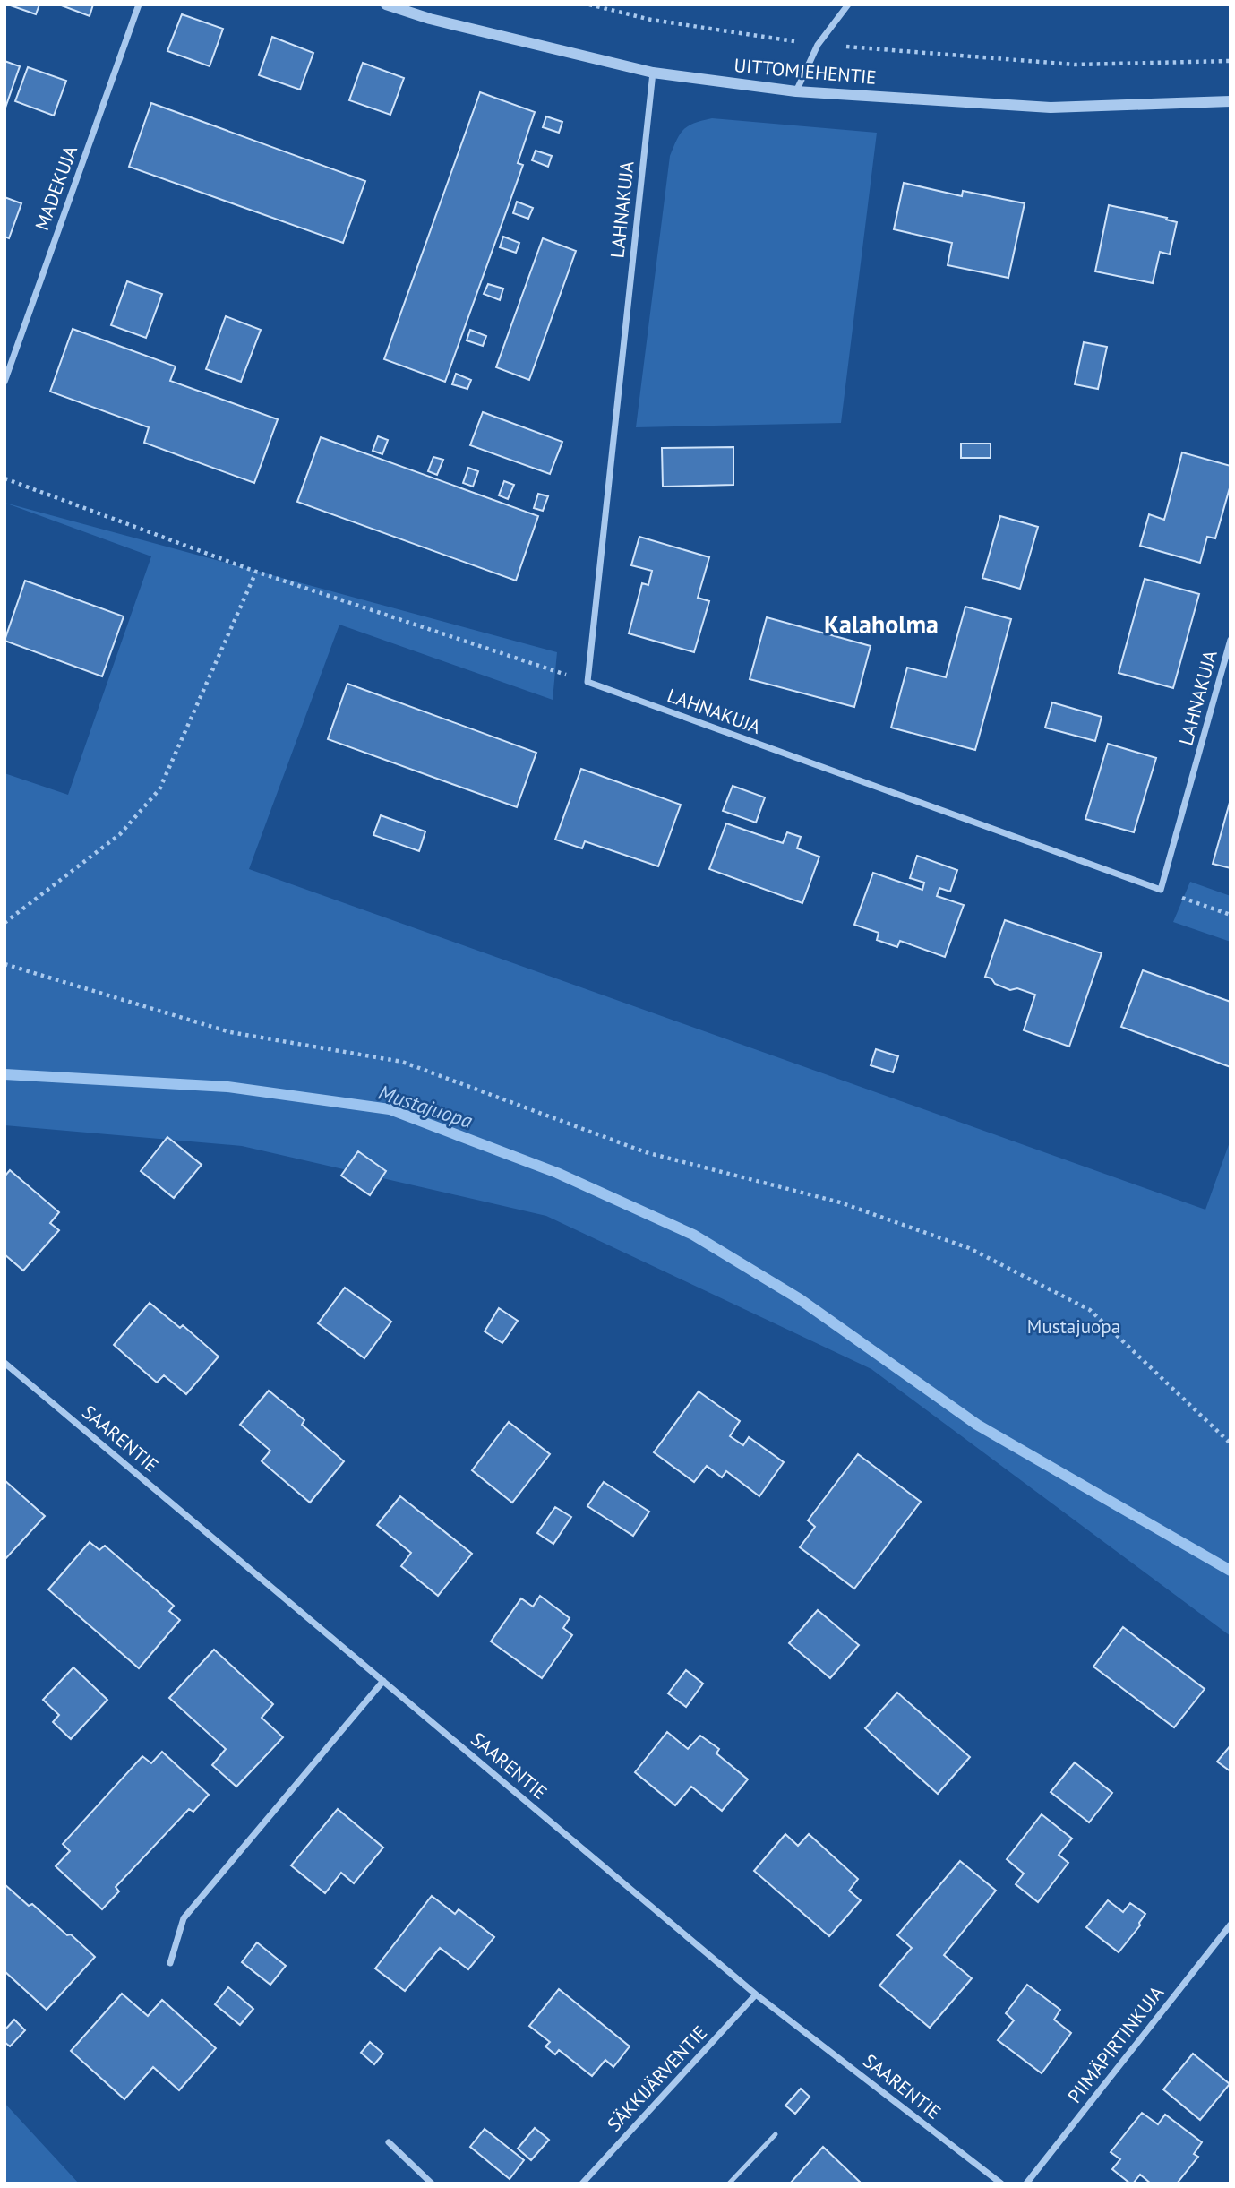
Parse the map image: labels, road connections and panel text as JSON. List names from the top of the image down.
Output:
{
  "streets": {
    "street": [
      "UITTOMIEHENTIE",
      "MADEKUJA",
      "LAHNAKUJA",
      "SAARENTIE",
      "PIIMÄPIRTINKUJA",
      "SÄKKIJÄRVENTIE"
    ]
  },
  "crossings": [
    ["UITTOMIEHENTIE", "LAHNAKUJA"],
    ["SAARENTIE", "SÄKKIJÄRVENTIE"]
  ],
  "districts": ["Kalaholma"],
  "water": ["Mustajuopa"],
  "parks": ["Mustajuopa"]
}
